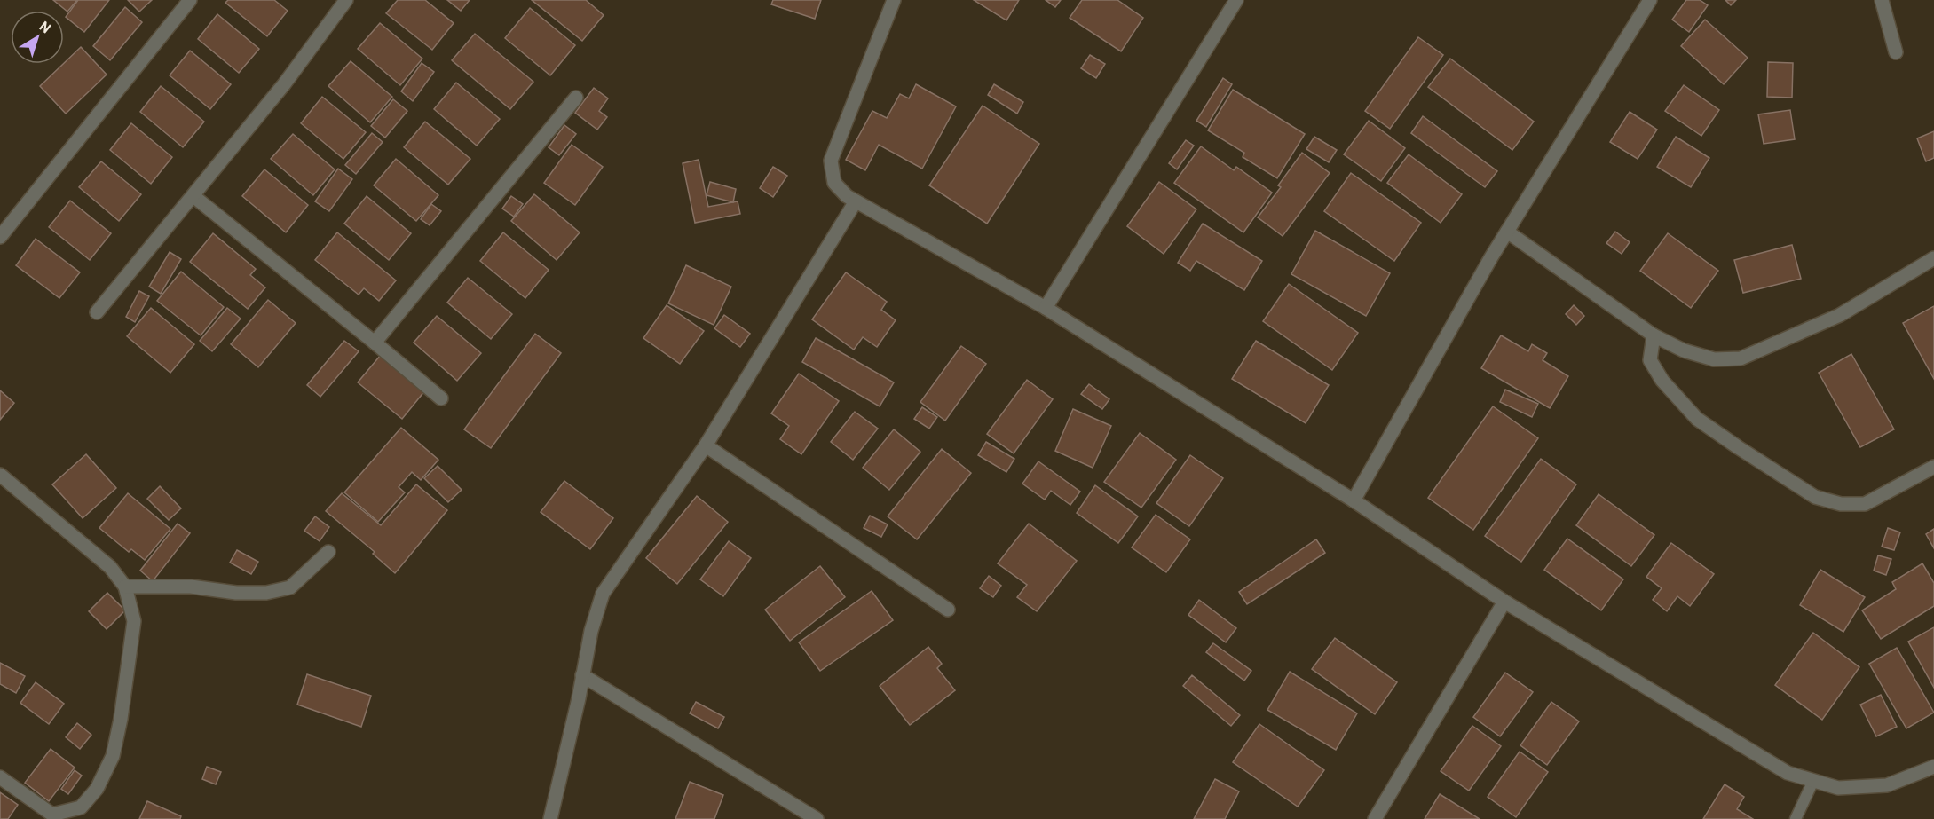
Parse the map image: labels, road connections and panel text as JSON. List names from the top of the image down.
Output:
{
  "north": "top right"
}
